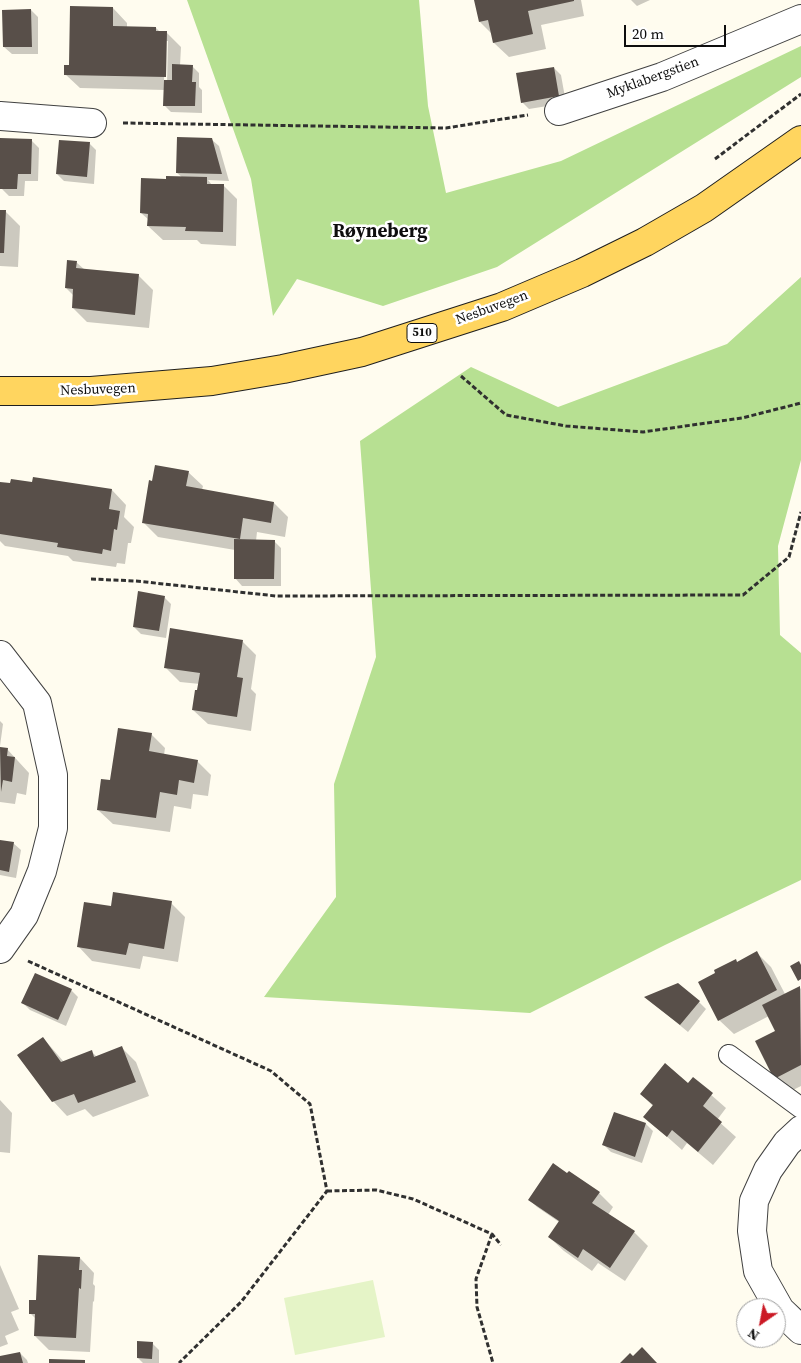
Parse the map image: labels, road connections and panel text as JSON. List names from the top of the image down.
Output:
{
  "streets": {
    "main road": ["Nesbuvegen", "510"],
    "street": ["Myklabergstien"]
  },
  "districts": ["Røyneberg"],
  "scale_bar": "20 m",
  "north": "bottom left"
}
